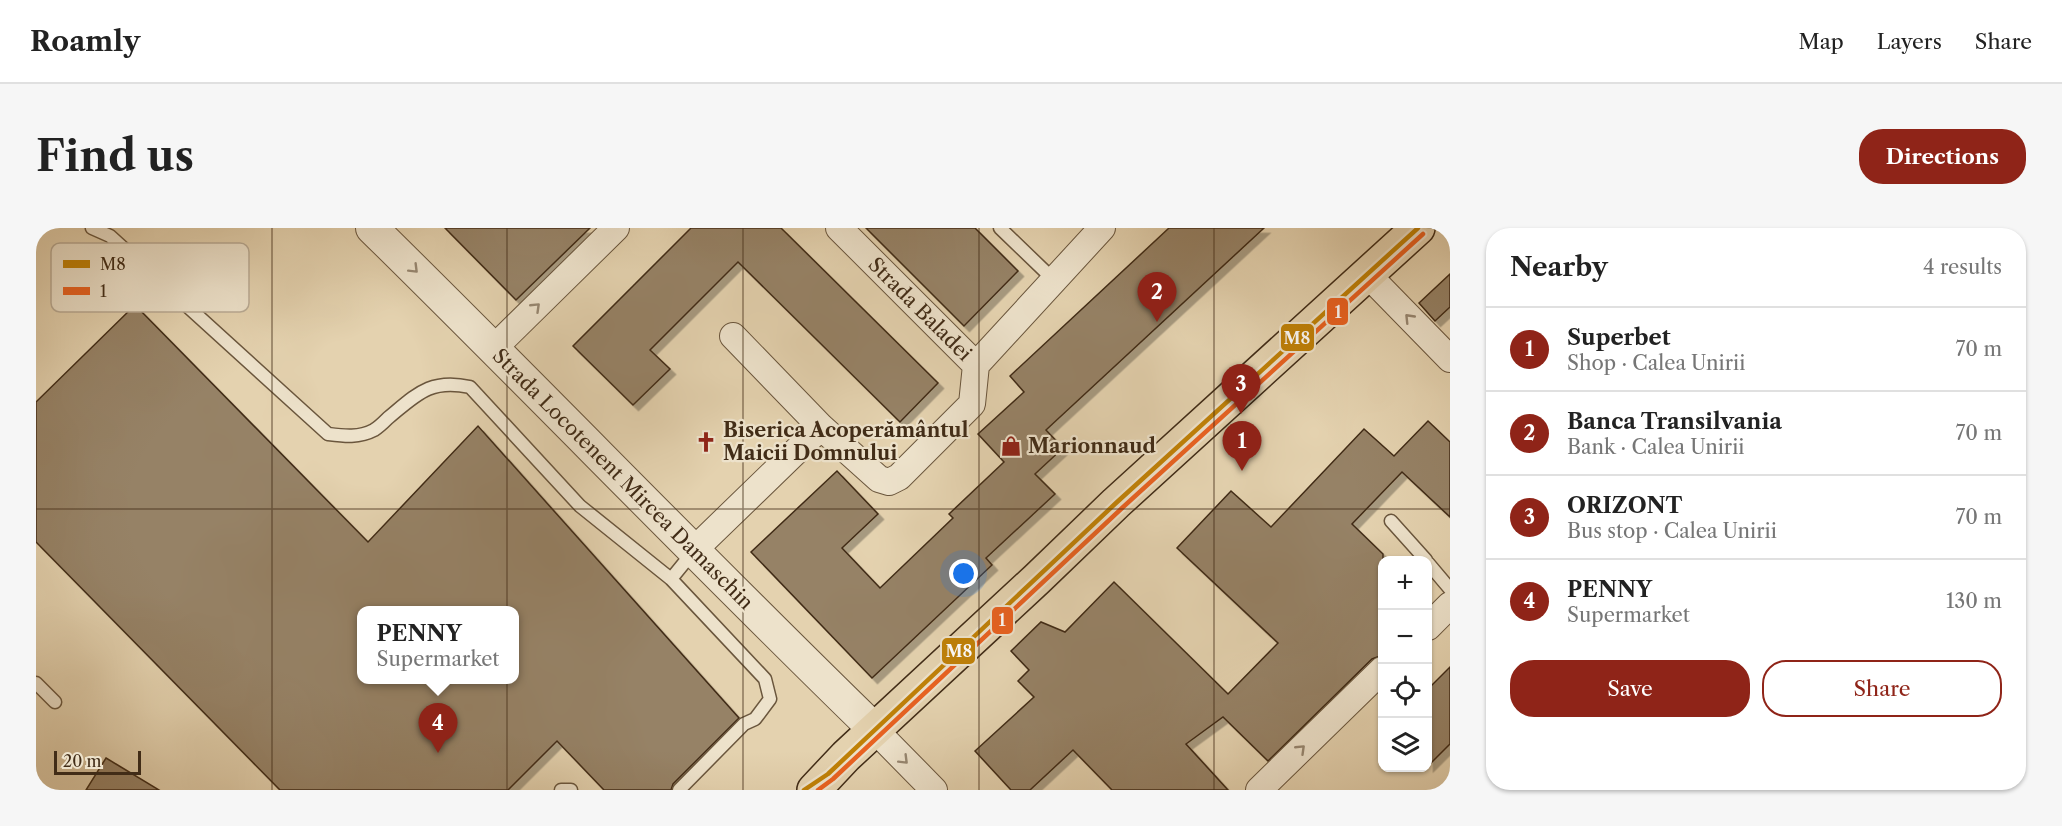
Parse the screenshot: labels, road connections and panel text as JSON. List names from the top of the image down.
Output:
{
  "streets": {
    "street": ["Strada Baladei", "Strada Locotenent Mircea Damaschin"]
  },
  "places": {
    "church": ["Biserica Acoperământul Maicii Domnului"],
    "shop": ["Marionnaud"]
  },
  "lines": ["transit line M8", "transit line 1"],
  "legend": ["M8", "1"],
  "scale_bar": "20 m",
  "page": {
    "header": "Roamly",
    "nav": ["Map", "Layers", "Share"],
    "buttons": [
      "Directions",
      ["Save", "Share"]
    ],
    "title": "Find us",
    "heading": ["Nearby", "4 results"],
    "pins": [
      "2",
      "3",
      "1",
      "4"
    ],
    "list": [
      {
        "mark": "1",
        "name": "Superbet",
        "note": "Shop · Calea Unirii",
        "value": "70 m"
      },
      {
        "mark": "2",
        "name": "Banca Transilvania",
        "note": "Bank · Calea Unirii",
        "value": "70 m"
      },
      {
        "mark": "3",
        "name": "ORIZONT",
        "note": "Bus stop · Calea Unirii",
        "value": "70 m"
      },
      {
        "mark": "4",
        "name": "PENNY",
        "note": "Supermarket",
        "value": "130 m"
      }
    ],
    "map_buttons": ["+", "−"],
    "popup": ["PENNY", "Supermarket"],
    "scale": "20 m"
  }
}
